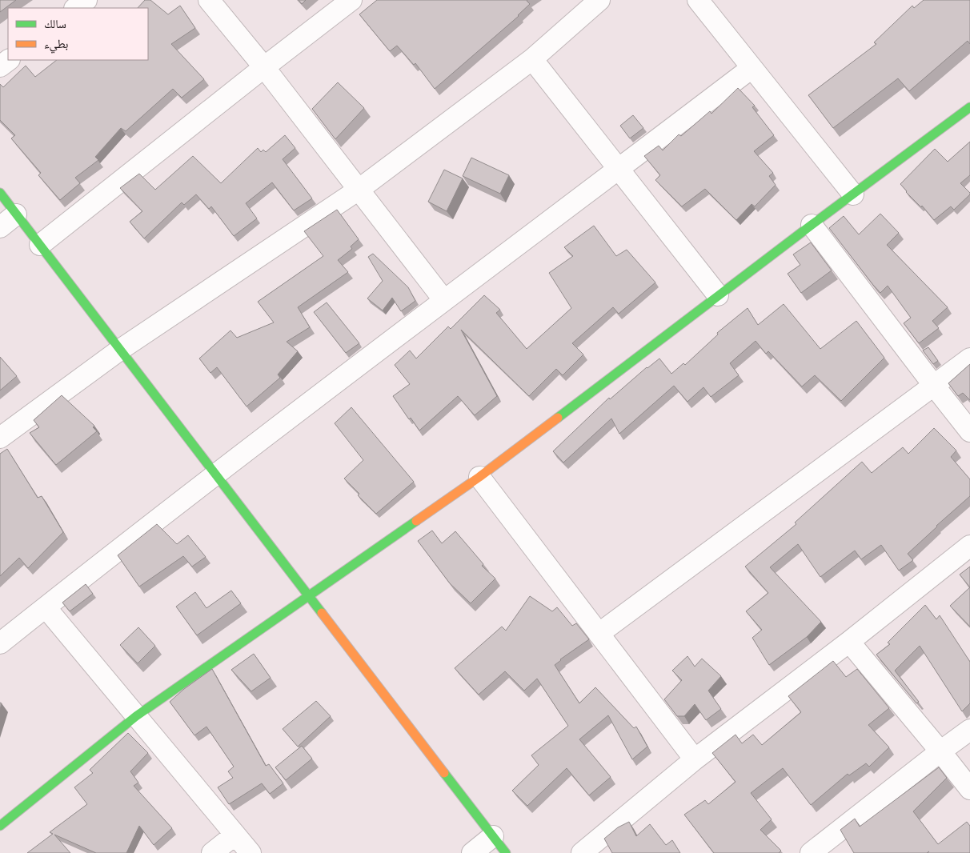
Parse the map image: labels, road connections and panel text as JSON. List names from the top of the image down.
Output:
{
  "legend": ["سالك", "بطيء"]
}
